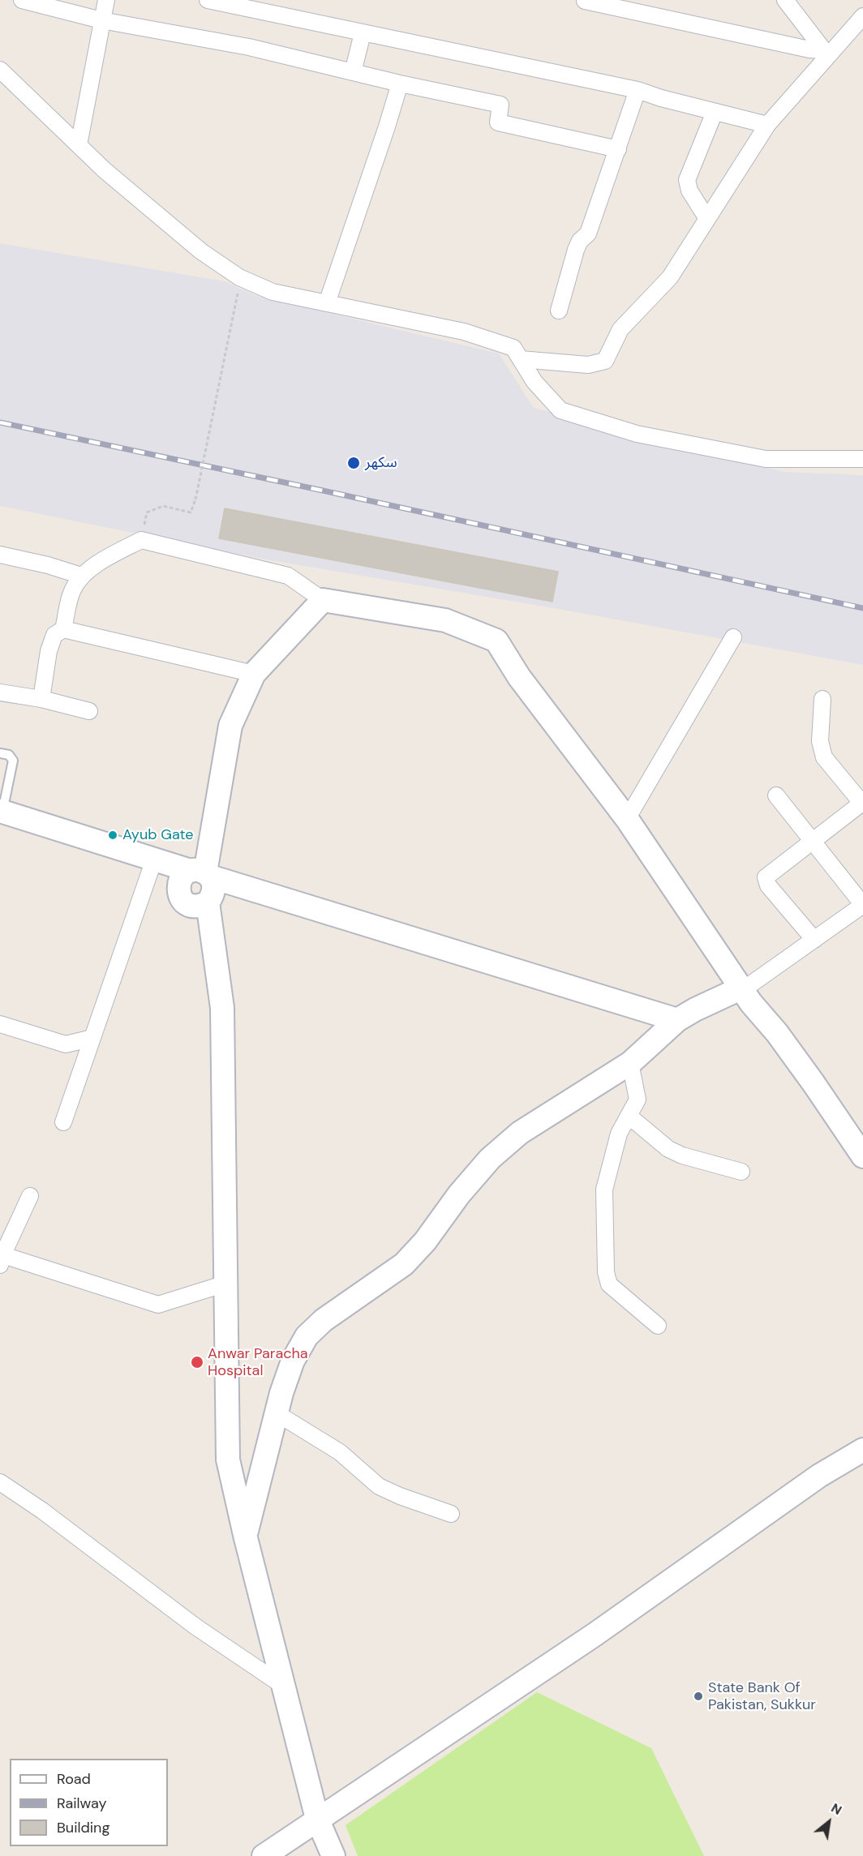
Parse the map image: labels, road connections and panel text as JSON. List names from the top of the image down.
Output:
{
  "places": [
    "سكهر",
    "Ayub Gate",
    "Anwar Paracha Hospital",
    "State Bank Of Pakistan, Sukkur"
  ],
  "legend": ["Road", "Railway", "Building"],
  "north": "top right"
}
